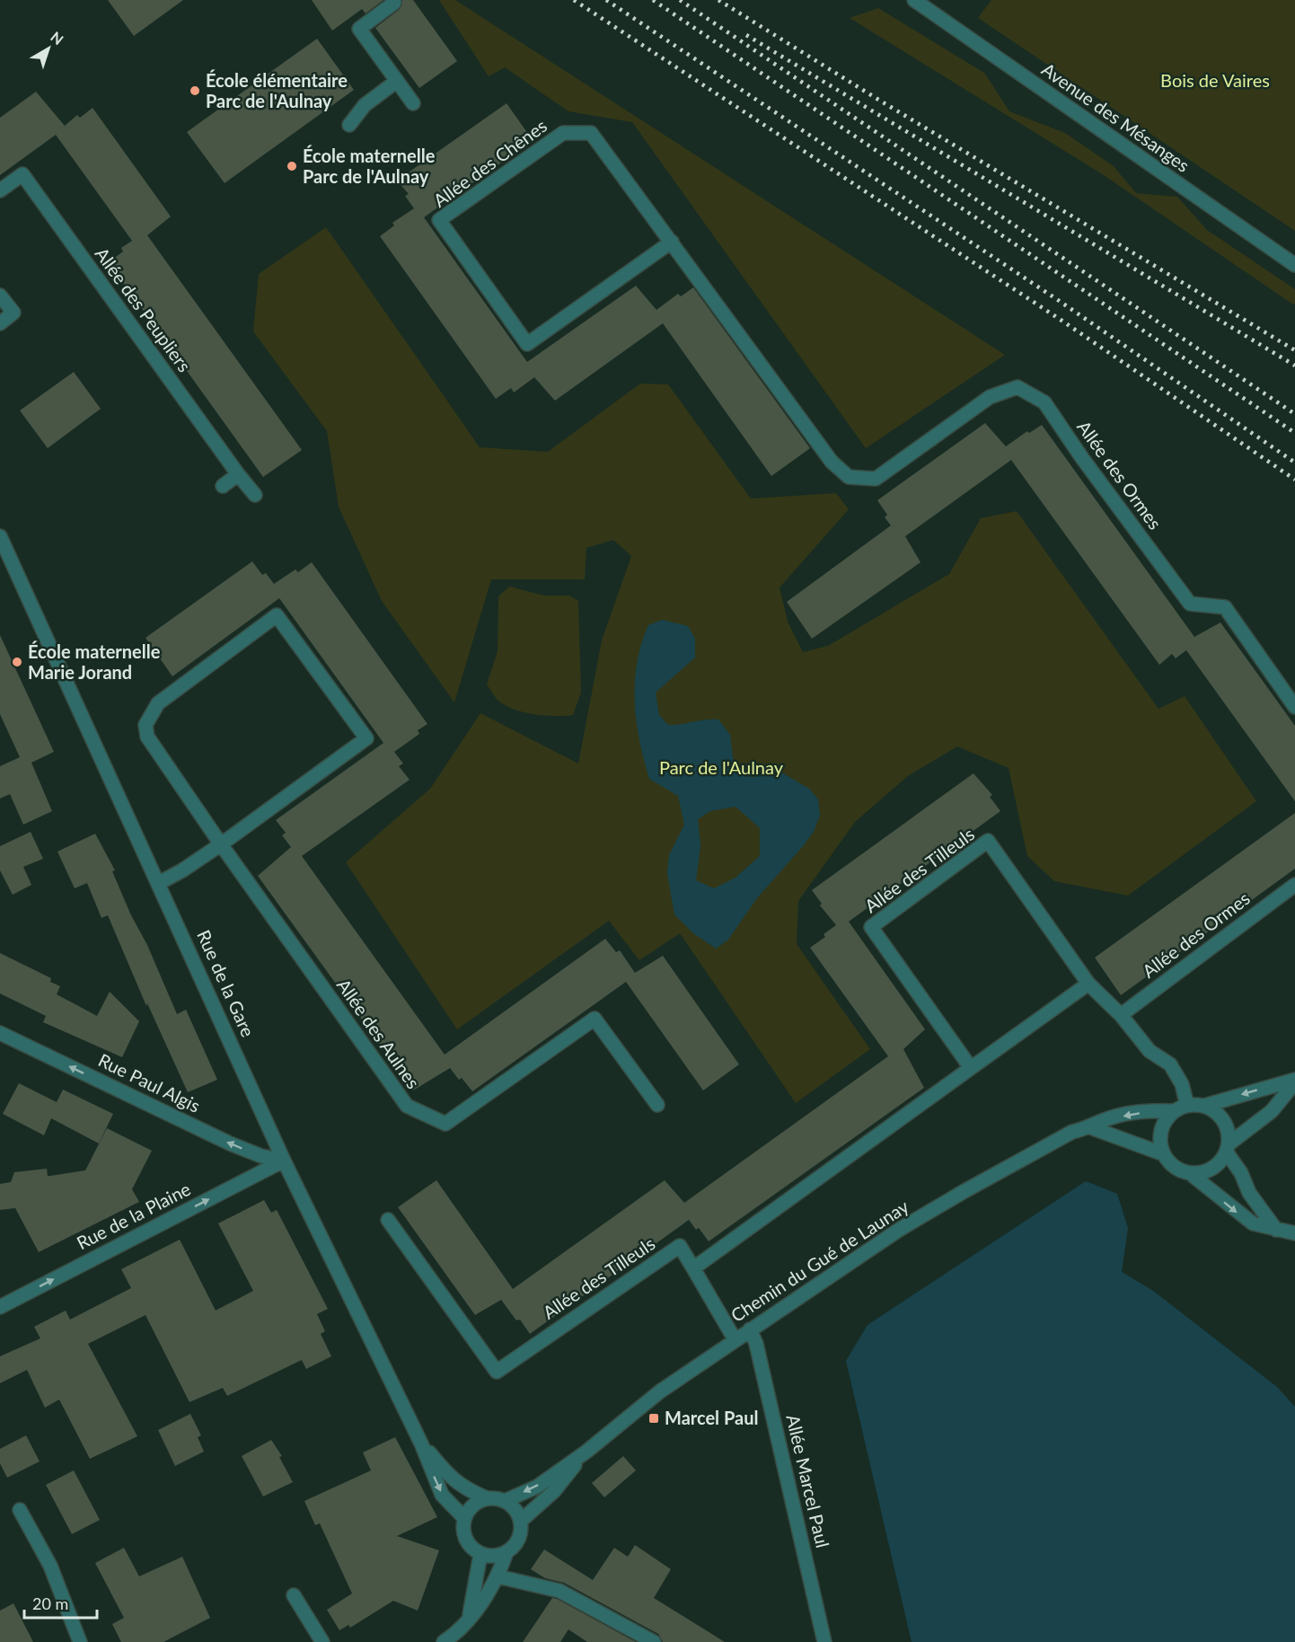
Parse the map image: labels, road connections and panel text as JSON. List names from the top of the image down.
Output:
{
  "streets": {
    "street": [
      "Avenue des Mésanges",
      "Allée des Chênes",
      "Allée des Peupliers",
      "Allée des Ormes",
      "Allée des Tilleuls",
      "Rue de la Gare",
      "Allée des Aulnes",
      "Rue Paul Algis",
      "Rue de la Plaine",
      "Chemin du Gué de Launay",
      "Allée Marcel Paul"
    ]
  },
  "crossings": [
    ["Allée des Chênes", "Allée des Ormes"],
    ["Allée des Ormes", "Allée des Tilleuls"],
    ["Allée des Tilleuls", "Chemin du Gué de Launay"],
    ["Rue de la Gare", "Allée des Aulnes"],
    ["Rue de la Gare", "Rue Paul Algis"],
    ["Rue de la Gare", "Rue de la Plaine"],
    ["Rue de la Gare", "Chemin du Gué de Launay"],
    ["Rue Paul Algis", "Rue de la Plaine"],
    ["Chemin du Gué de Launay", "Allée Marcel Paul"]
  ],
  "one_way": ["Rue Paul Algis", "Rue de la Plaine"],
  "parks": ["Bois de Vaires", "Parc de l'Aulnay"],
  "places": {
    "other": ["École élémentaire Parc de l'Aulnay", "École maternelle Parc de l'Aulnay", "École maternelle Marie Jorand"],
    "transit": ["Marcel Paul"]
  },
  "scale_bar": "20 m",
  "north": "top right"
}
